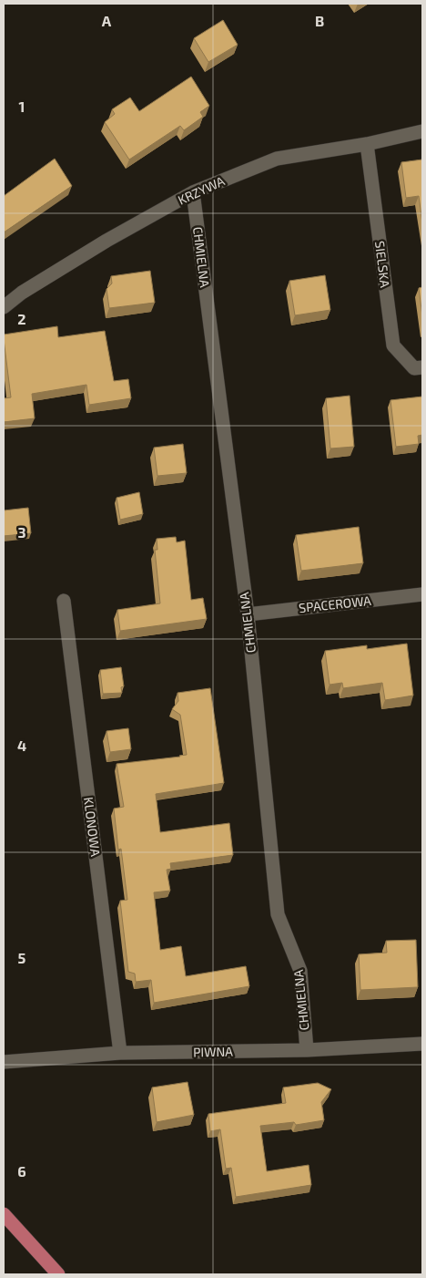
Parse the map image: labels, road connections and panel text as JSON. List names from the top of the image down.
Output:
{
  "streets": {
    "street": [
      "KRZYWA",
      "CHMIELNA",
      "SIELSKA",
      "SPACEROWA",
      "KLONOWA",
      "PIWNA"
    ]
  },
  "crossings": [
    ["KRZYWA", "CHMIELNA"],
    ["KRZYWA", "SIELSKA"],
    ["CHMIELNA", "SPACEROWA"],
    ["CHMIELNA", "PIWNA"],
    ["KLONOWA", "PIWNA"]
  ],
  "grid": {
    "columns": ["A", "B"],
    "rows": [
      "1",
      "2",
      "3",
      "4",
      "5",
      "6"
    ]
  }
}
